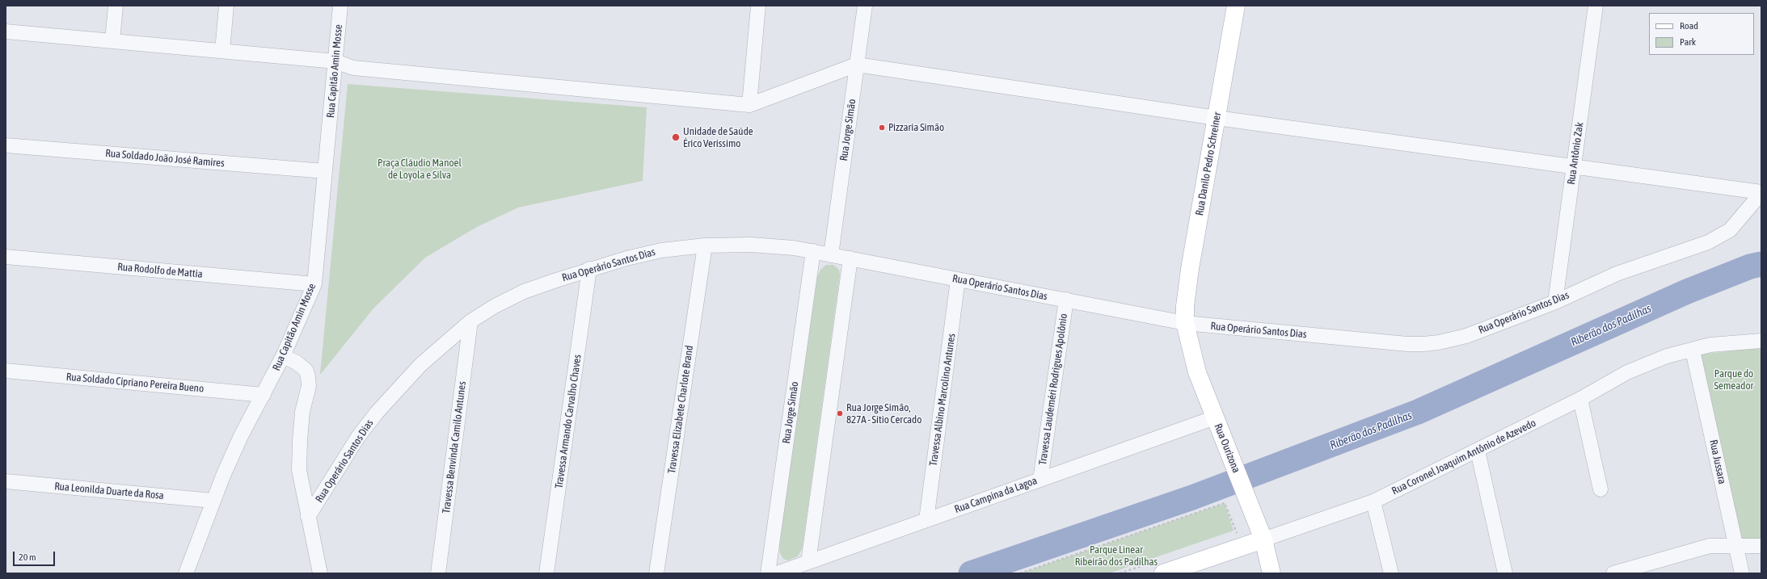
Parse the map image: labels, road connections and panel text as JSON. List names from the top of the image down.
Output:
{
  "streets": {
    "main road": ["Rua Danilo Pedro Schreiner", "Rua Ourizona", "Rua Coronel Joaquim Antônio de Azevedo"],
    "street": [
      "Rua Capitão Amin Mosse",
      "Rua Jorge Simão",
      "Rua Antônio Zak",
      "Rua Soldado João José Ramires",
      "Rua Operário Santos Dias",
      "Rua Rodolfo de Mattia",
      "Rua Soldado Cipriano Pereira Bueno",
      "Travessa Laudeméri Rodrigues Apolônio",
      "Travessa Albino Marcolino Antunes",
      "Travessa Elizabete Charlote Brand",
      "Travessa Armando Carvalho Chaves",
      "Travessa Benvinda Camilo Antunes",
      "Rua Jussara",
      "Rua Leonilda Duarte da Rosa",
      "Rua Campina da Lagoa"
    ]
  },
  "crossings": [
    ["Rua Capitão Amin Mosse", "Rua Soldado João José Ramires"],
    ["Rua Capitão Amin Mosse", "Rua Rodolfo de Mattia"],
    ["Rua Capitão Amin Mosse", "Rua Soldado Cipriano Pereira Bueno"],
    ["Rua Capitão Amin Mosse", "Rua Leonilda Duarte da Rosa"],
    ["Rua Jorge Simão", "Rua Operário Santos Dias"],
    ["Rua Antônio Zak", "Rua Operário Santos Dias"],
    ["Rua Danilo Pedro Schreiner", "Rua Operário Santos Dias"],
    ["Rua Danilo Pedro Schreiner", "Rua Ourizona"],
    ["Rua Operário Santos Dias", "Travessa Laudeméri Rodrigues Apolônio"],
    ["Rua Operário Santos Dias", "Travessa Albino Marcolino Antunes"],
    ["Rua Operário Santos Dias", "Travessa Elizabete Charlote Brand"],
    ["Rua Operário Santos Dias", "Travessa Armando Carvalho Chaves"],
    ["Rua Operário Santos Dias", "Travessa Benvinda Camilo Antunes"],
    ["Rua Operário Santos Dias", "Rua Ourizona"],
    ["Travessa Laudeméri Rodrigues Apolônio", "Rua Campina da Lagoa"],
    ["Travessa Albino Marcolino Antunes", "Rua Campina da Lagoa"],
    ["Rua Ourizona", "Rua Coronel Joaquim Antônio de Azevedo"],
    ["Rua Ourizona", "Rua Campina da Lagoa"],
    ["Rua Coronel Joaquim Antônio de Azevedo", "Rua Jussara"]
  ],
  "water": ["Riberão dos Padilhas"],
  "parks": ["Praça Cláudio Manoel de Loyola e Silva", "Parque do Semeador", "Parque Linear Ribeirão dos Padilhas"],
  "places": ["Pizzaria Simão", "Unidade de Saúde Érico Veríssimo", "Rua Jorge Simão, 827A - Sítio Cercado"],
  "legend": ["Road", "Park"],
  "scale_bar": "20 m"
}
